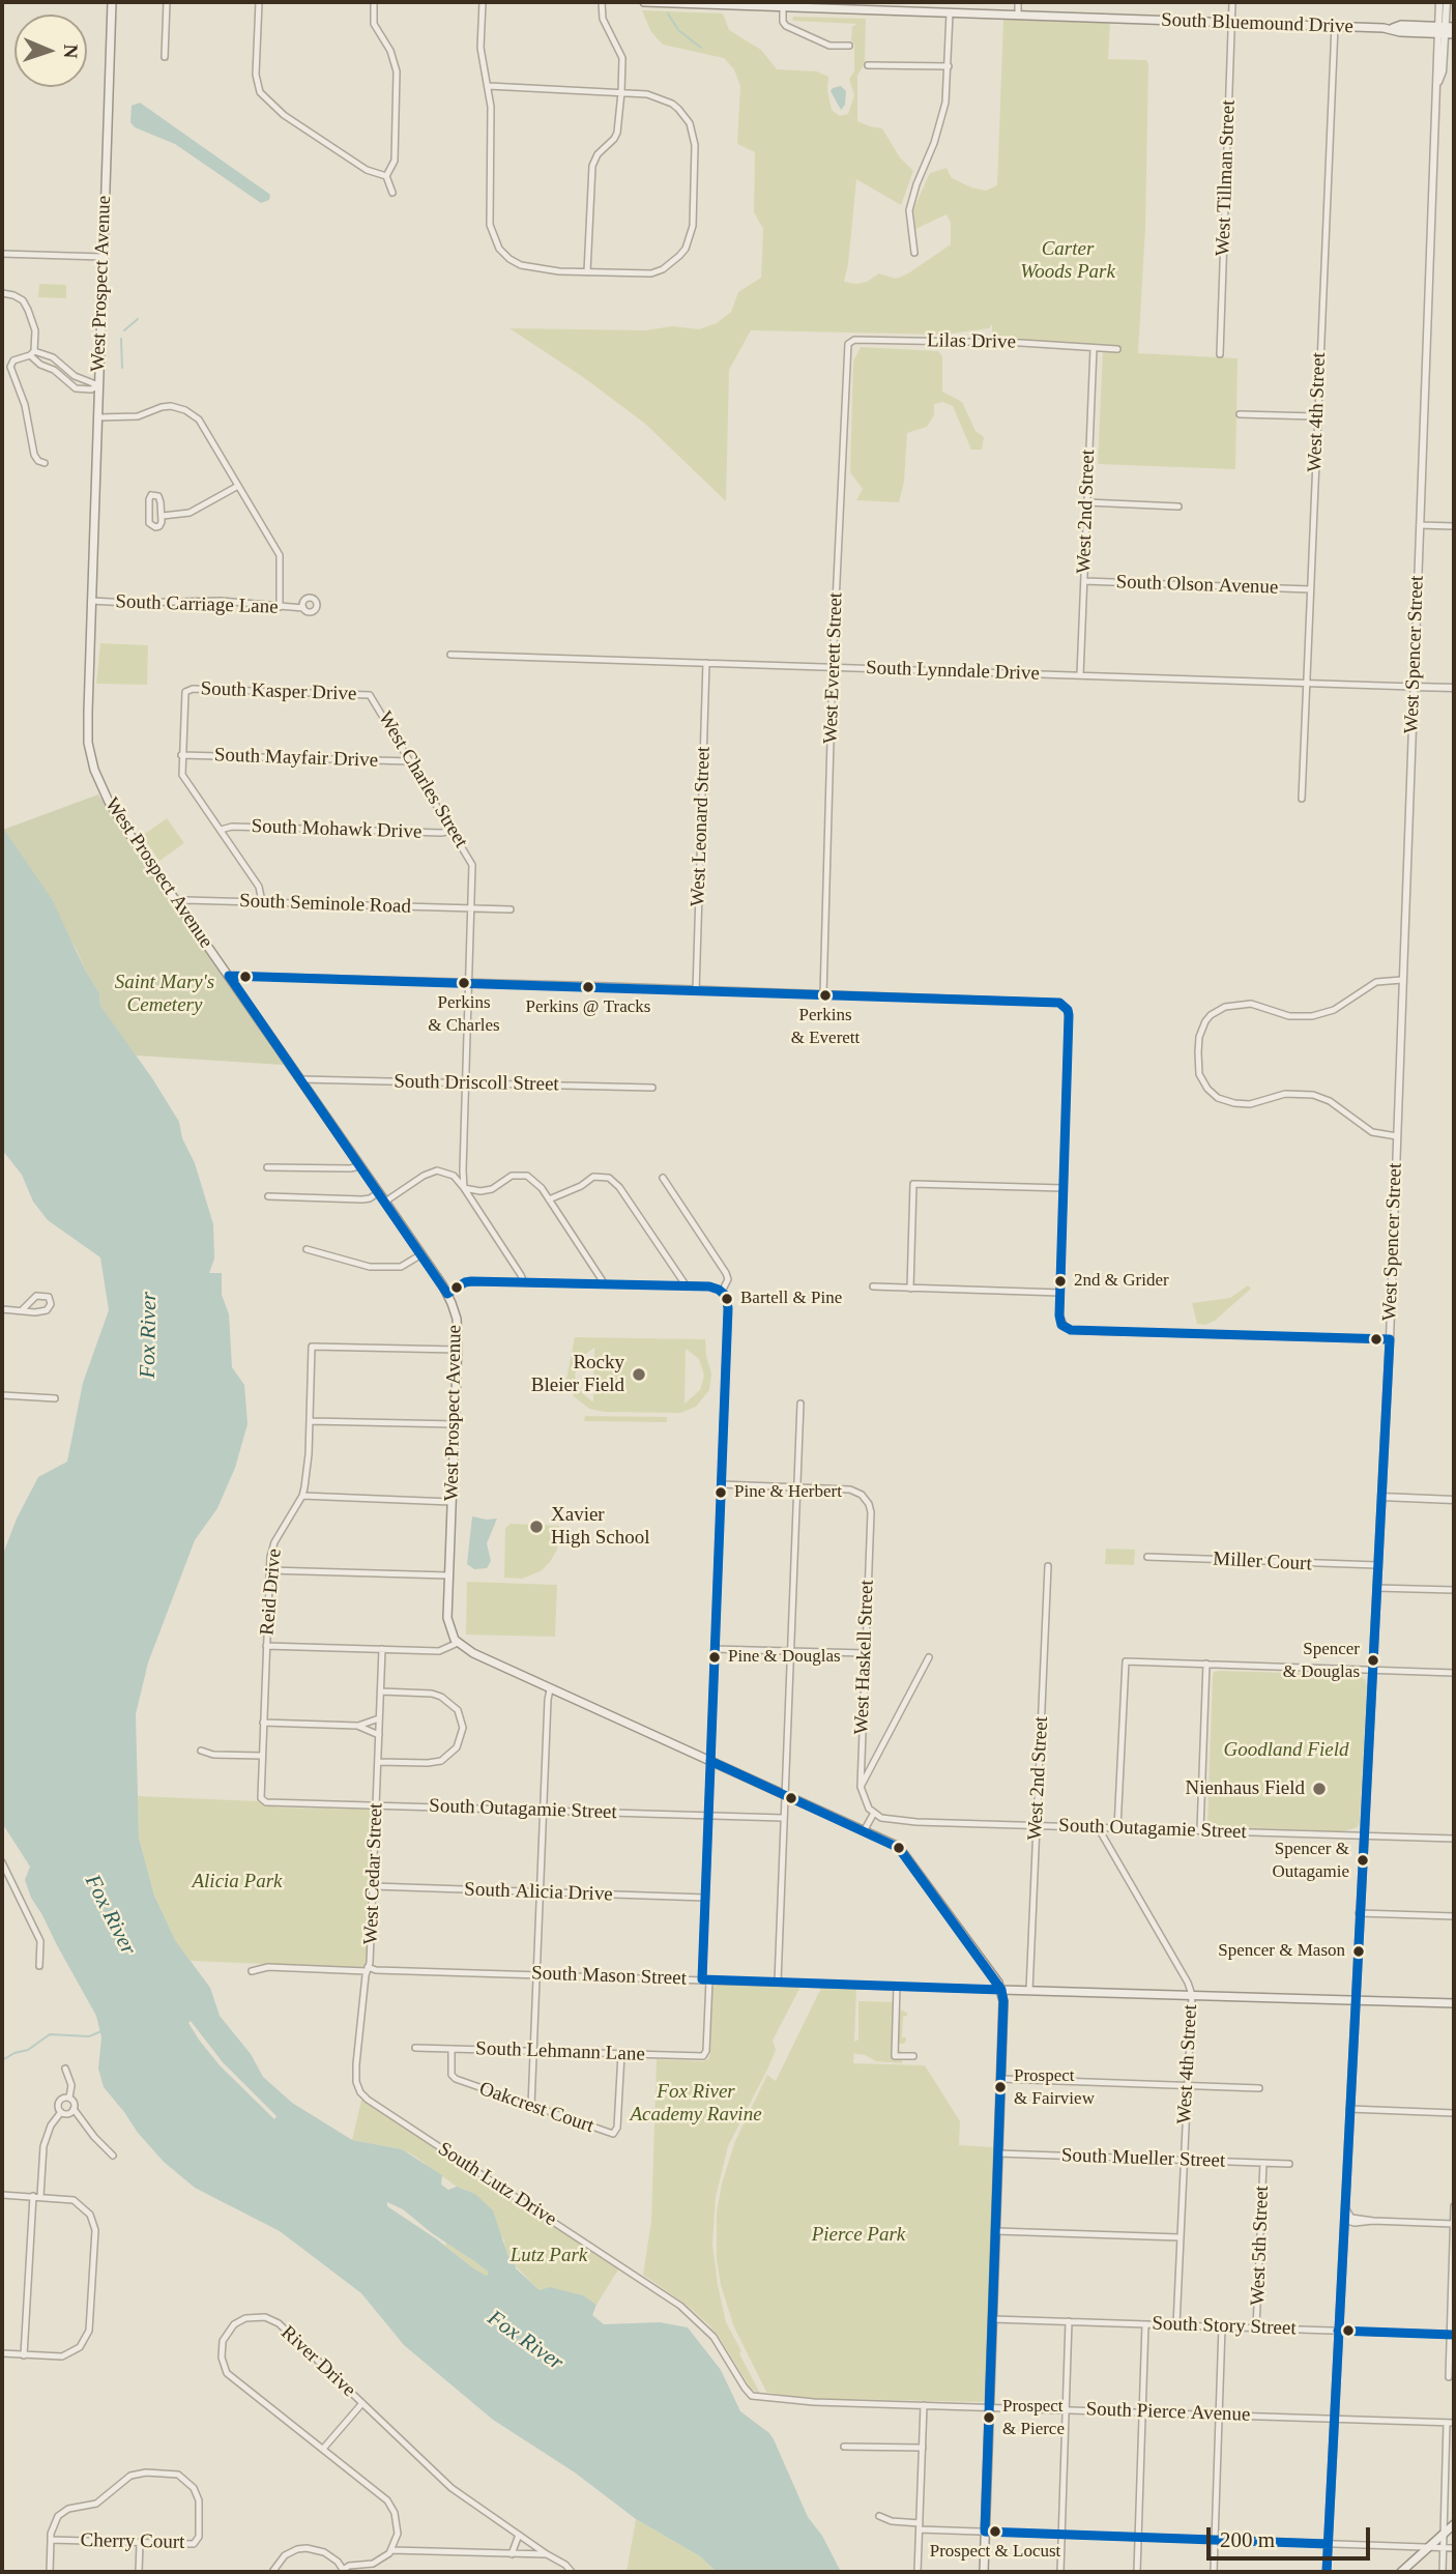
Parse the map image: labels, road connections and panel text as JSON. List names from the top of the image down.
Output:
{
  "streets": {
    "main road": ["South Bluemound Drive", "West Prospect Avenue", "South Mason Street"],
    "street": [
      "West Tillman Street",
      "Lilas Drive",
      "West 4th Street",
      "West 2nd Street",
      "South Olson Avenue",
      "South Carriage Lane",
      "West Spencer Street",
      "West Everett Street",
      "South Lynndale Drive",
      "South Kasper Drive",
      "South Mayfair Drive",
      "West Charles Street",
      "West Leonard Street",
      "South Mohawk Drive",
      "South Seminole Road",
      "South Driscoll Street",
      "Miller Court",
      "Reid Drive",
      "West Haskell Street",
      "South Outagamie Street",
      "West Cedar Street",
      "South Alicia Drive",
      "South Lehmann Lane",
      "Oakcrest Court",
      "South Mueller Street",
      "South Lutz Drive",
      "West 5th Street",
      "South Story Street",
      "River Drive",
      "South Pierce Avenue",
      "Cherry Court"
    ]
  },
  "crossings": [
    ["South Bluemound Drive", "West Tillman Street"],
    ["South Bluemound Drive", "West 4th Street"],
    ["South Bluemound Drive", "West Spencer Street"],
    ["West Prospect Avenue", "South Carriage Lane"],
    ["West Prospect Avenue", "South Seminole Road"],
    ["West Prospect Avenue", "South Driscoll Street"],
    ["West Prospect Avenue", "Reid Drive"],
    ["Lilas Drive", "West 2nd Street"],
    ["Lilas Drive", "West Everett Street"],
    ["West 4th Street", "South Olson Avenue"],
    ["West 4th Street", "South Lynndale Drive"],
    ["West 4th Street", "South Outagamie Street"],
    ["West 4th Street", "South Mason Street"],
    ["West 4th Street", "South Mueller Street"],
    ["West 4th Street", "South Story Street"],
    ["West 2nd Street", "South Olson Avenue"],
    ["West 2nd Street", "South Lynndale Drive"],
    ["West 2nd Street", "South Outagamie Street"],
    ["West 2nd Street", "South Mason Street"],
    ["West Spencer Street", "South Lynndale Drive"],
    ["West Spencer Street", "Miller Court"],
    ["West Spencer Street", "South Outagamie Street"],
    ["West Spencer Street", "South Mason Street"],
    ["West Spencer Street", "South Story Street"],
    ["West Spencer Street", "South Pierce Avenue"],
    ["West Everett Street", "South Lynndale Drive"],
    ["South Lynndale Drive", "West Leonard Street"],
    ["South Kasper Drive", "South Mayfair Drive"],
    ["South Kasper Drive", "West Charles Street"],
    ["South Mayfair Drive", "West Charles Street"],
    ["West Charles Street", "South Mohawk Drive"],
    ["West Charles Street", "South Seminole Road"],
    ["West Charles Street", "South Driscoll Street"],
    ["Reid Drive", "South Outagamie Street"],
    ["West Haskell Street", "South Outagamie Street"],
    ["South Outagamie Street", "West Cedar Street"],
    ["West Cedar Street", "South Alicia Drive"],
    ["West Cedar Street", "South Mason Street"],
    ["West Cedar Street", "South Lutz Drive"],
    ["South Mason Street", "South Lehmann Lane"],
    ["South Lehmann Lane", "Oakcrest Court"],
    ["South Mueller Street", "West 5th Street"],
    ["South Lutz Drive", "South Pierce Avenue"],
    ["West 5th Street", "South Story Street"]
  ],
  "water": ["Fox River"],
  "parks": [
    "Carter Woods Park",
    "Saint Mary's Cemetery",
    "Goodland Field",
    "Alicia Park",
    "Fox River Academy Ravine",
    "Pierce Park",
    "Lutz Park"
  ],
  "places": [
    "Perkins & Charles",
    "Perkins @ Tracks",
    "Perkins & Everett",
    "2nd & Grider",
    "Bartell & Pine",
    "Rocky Bleier Field",
    "Pine & Herbert",
    "Xavier High School",
    "Pine & Douglas",
    "Spencer & Douglas",
    "Nienhaus Field",
    "Spencer & Outagamie",
    "Spencer & Mason",
    "Prospect & Fairview",
    "Prospect & Pierce",
    "Prospect & Locust"
  ],
  "scale_bar": "200 m",
  "north": "right"
}
